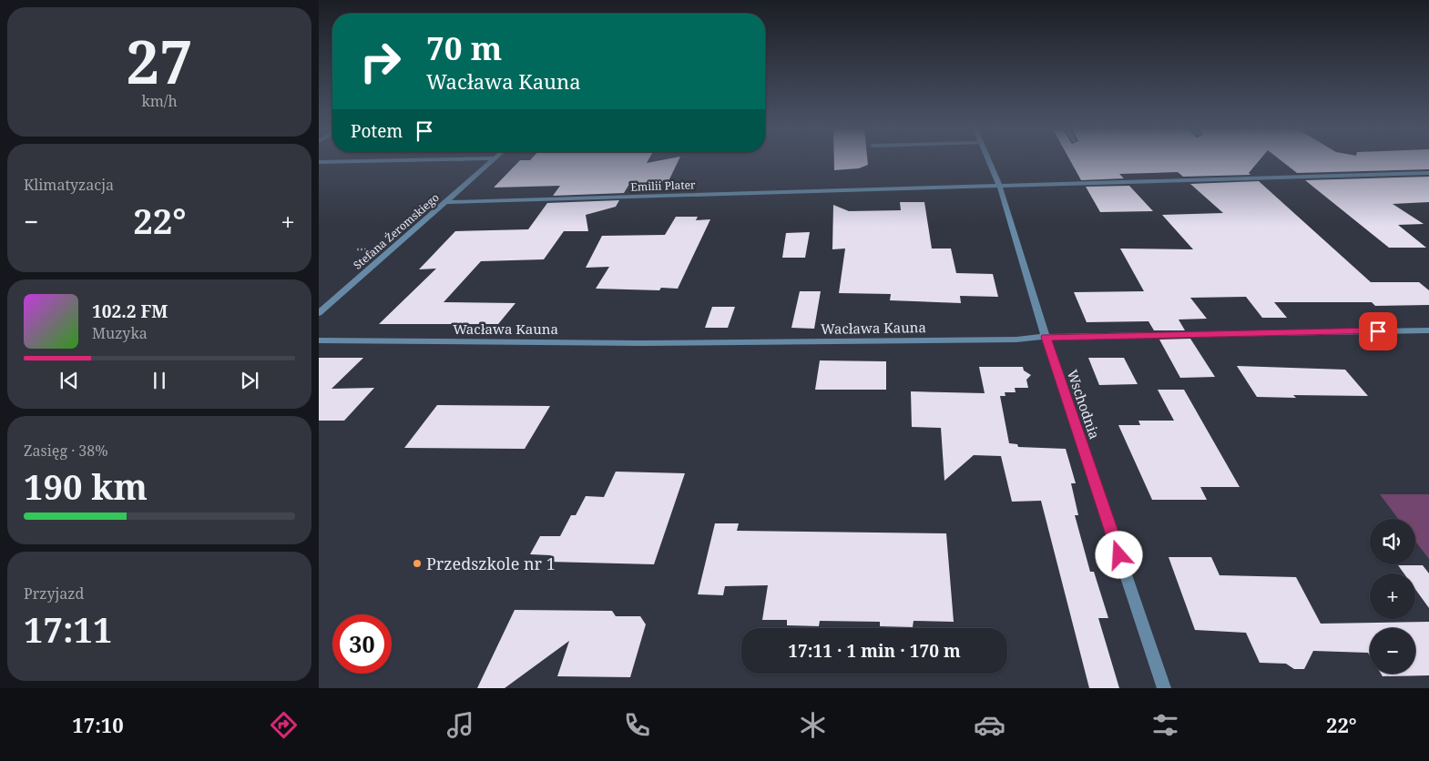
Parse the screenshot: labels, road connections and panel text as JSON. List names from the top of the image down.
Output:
{
  "streets": {
    "street": [
      "Emilii Plater",
      "Stefana Żeromskiego",
      "Wacława Kauna",
      "Wschodnia"
    ]
  },
  "crossings": [
    ["Emilii Plater", "Stefana Żeromskiego"],
    ["Emilii Plater", "Wschodnia"],
    ["Wacława Kauna", "Wschodnia"]
  ],
  "places": ["Przedszkole nr 1"],
  "page": {
    "tile": [
      ["27", "km/h"],
      "Klimatyzacja",
      ["Zasięg · 38%", "190 km"],
      ["Przyjazd", "17:11"]
    ],
    "turn": ["70 m", "Wacława Kauna"],
    "then": "Potem",
    "heat": ["−", "22°", "+"],
    "song": ["102.2 FM", "Muzyka"],
    "map_buttons": ["+", "−"],
    "limit": "30",
    "trip": "17:11 · 1 min · 170 m",
    "tabs": ["17:10", "22°"]
  }
}
